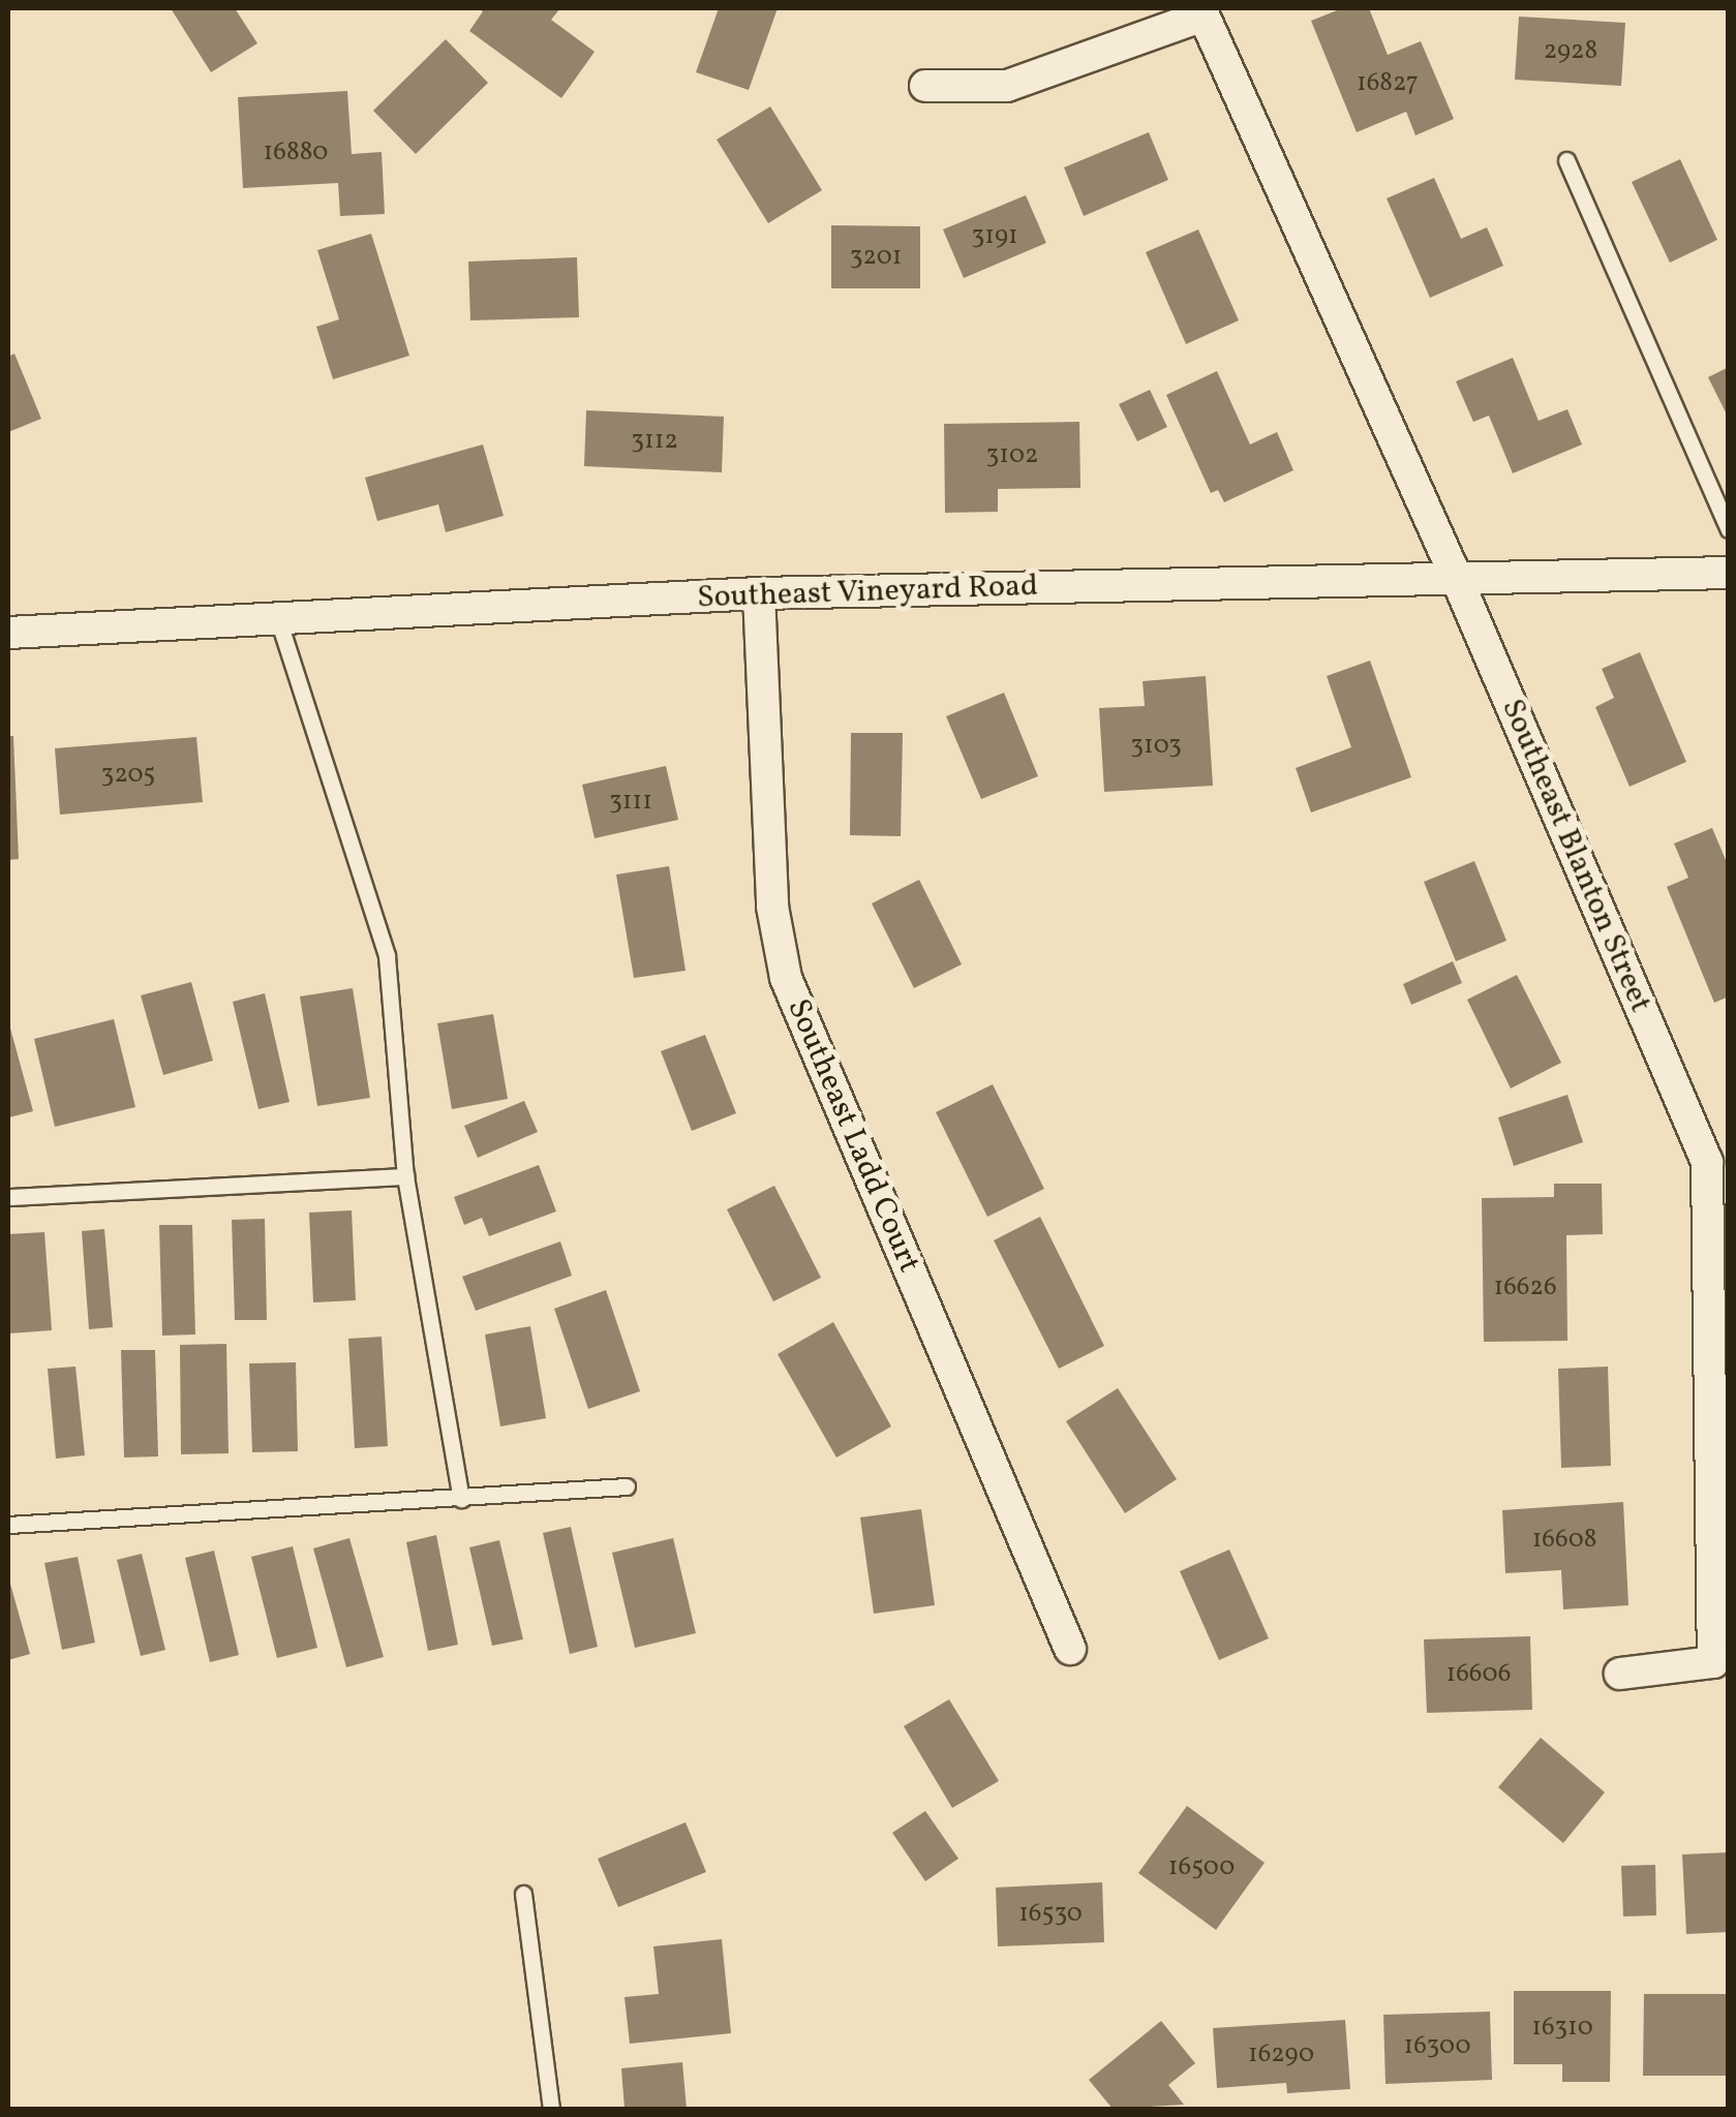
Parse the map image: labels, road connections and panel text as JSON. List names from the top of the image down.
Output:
{
  "streets": {
    "street": ["Southeast Vineyard Road", "Southeast Blanton Street", "Southeast Ladd Court"]
  },
  "crossings": [
    ["Southeast Vineyard Road", "Southeast Blanton Street"],
    ["Southeast Vineyard Road", "Southeast Ladd Court"]
  ],
  "house_numbers": [
    "2928",
    "16827",
    "16880",
    "3191",
    "3201",
    "3112",
    "3102",
    "3103",
    "3205",
    "3111",
    "16626",
    "16608",
    "16606",
    "16500",
    "16530",
    "16310",
    "16300",
    "16290"
  ]
}
